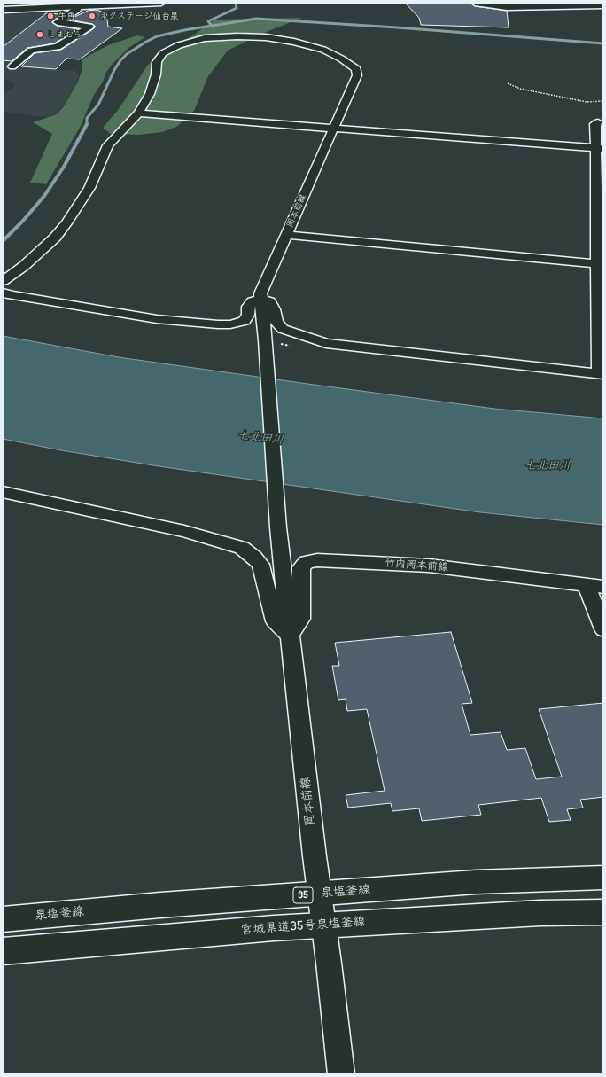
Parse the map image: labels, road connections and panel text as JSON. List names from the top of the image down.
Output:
{
  "streets": {
    "main road": ["泉塩釜線", "35", "宮城県道35号泉塩釜線"],
    "street": ["岡本前線", "竹内岡本前線"]
  },
  "crossings": [
    ["岡本前線", "竹内岡本前線"],
    ["岡本前線", "泉塩釜線"],
    ["岡本前線", "宮城県道35号泉塩釜線"]
  ],
  "water": ["七北田川"],
  "places": ["牛角", "ネクステージ仙台泉", "しまむら"]
}
